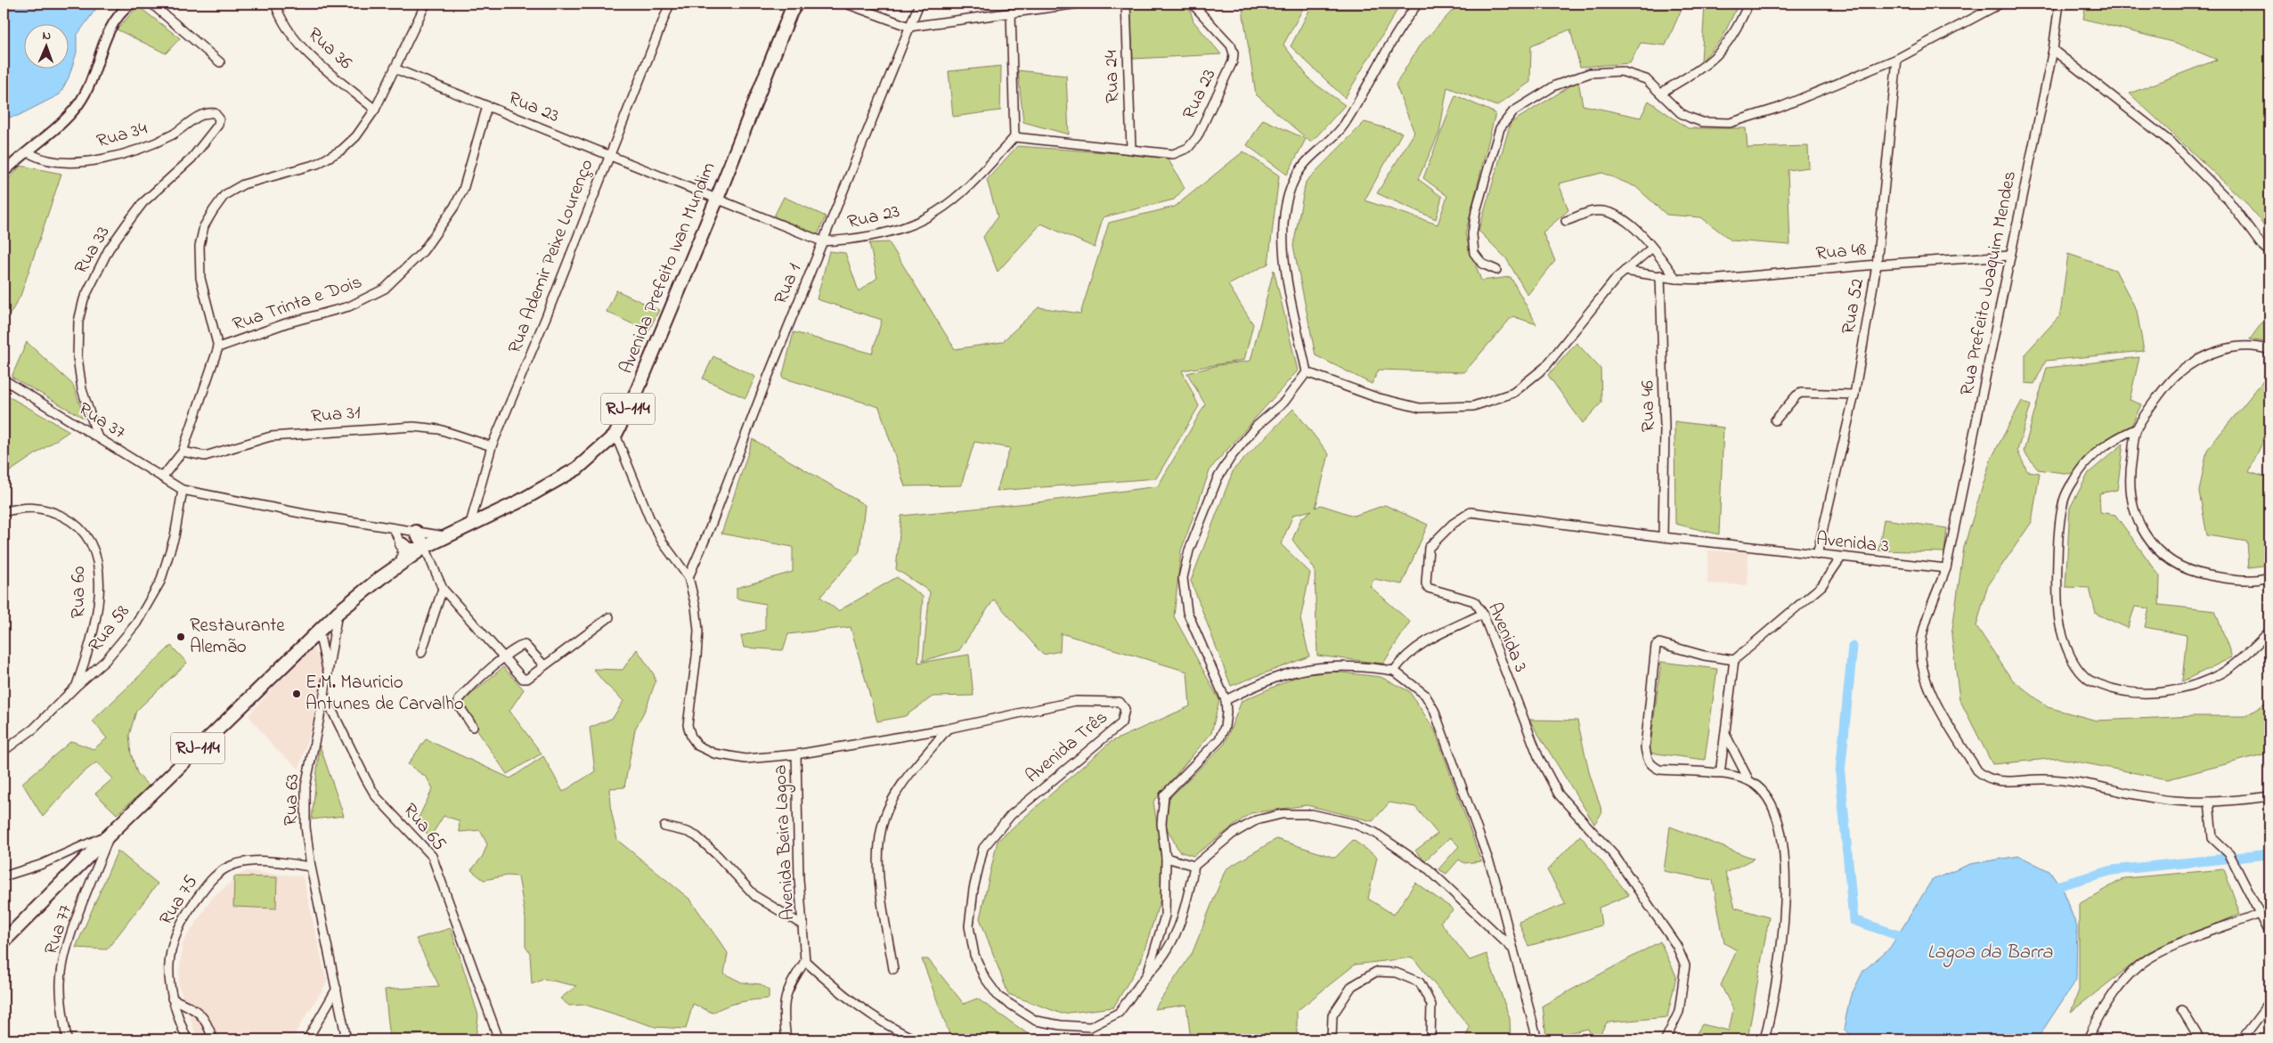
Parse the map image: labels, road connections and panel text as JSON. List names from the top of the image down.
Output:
{
  "streets": {
    "main road": ["Avenida Prefeito Ivan Mundim", "RJ-114"],
    "street": [
      "Rua 36",
      "Rua 24",
      "Rua 23",
      "Rua 34",
      "Rua 33",
      "Rua 48",
      "Rua Ademir Peixe Lourenço",
      "Rua Prefeito Joaquim Mendes",
      "Rua 1",
      "Rua Trinta e Dois",
      "Rua 52",
      "Rua 46",
      "Rua 31",
      "Rua 37",
      "Avenida 3",
      "Rua 60",
      "Rua 58",
      "Avenida Três",
      "Rua 63",
      "Rua 65",
      "Avenida Beira Lagoa",
      "Rua 75",
      "Rua 77"
    ]
  },
  "crossings": [
    ["Rua 24", "Rua 23"],
    ["Rua 23", "Rua Ademir Peixe Lourenço"],
    ["Rua 23", "Avenida Prefeito Ivan Mundim"],
    ["Rua 23", "Rua 1"],
    ["Rua 23", "Rua Trinta e Dois"],
    ["Rua 34", "Rua 33"],
    ["Rua 33", "Rua 37"],
    ["Rua 48", "Rua Prefeito Joaquim Mendes"],
    ["Rua 48", "Rua 52"],
    ["Rua 48", "Rua 46"],
    ["Rua Ademir Peixe Lourenço", "Avenida Prefeito Ivan Mundim"],
    ["Rua Ademir Peixe Lourenço", "Rua 31"],
    ["Avenida Prefeito Ivan Mundim", "RJ-114"],
    ["Avenida Prefeito Ivan Mundim", "Rua 37"],
    ["Avenida Prefeito Ivan Mundim", "Avenida Beira Lagoa"],
    ["Rua Prefeito Joaquim Mendes", "Avenida 3"],
    ["Rua 1", "Avenida Beira Lagoa"],
    ["Rua 52", "Avenida 3"],
    ["Rua 46", "Avenida 3"],
    ["RJ-114", "Rua 37"],
    ["RJ-114", "Rua 63"],
    ["RJ-114", "Rua 77"],
    ["Rua 37", "Rua 58"],
    ["Rua 60", "Rua 58"],
    ["Avenida Três", "Avenida Beira Lagoa"],
    ["Rua 63", "Rua 65"],
    ["Rua 63", "Rua 75"]
  ],
  "water": ["Lagoa da Barra"],
  "places": ["Restaurante Alemão", "E.M. Mauricio Antunes de Carvalho"],
  "north": "top"
}
